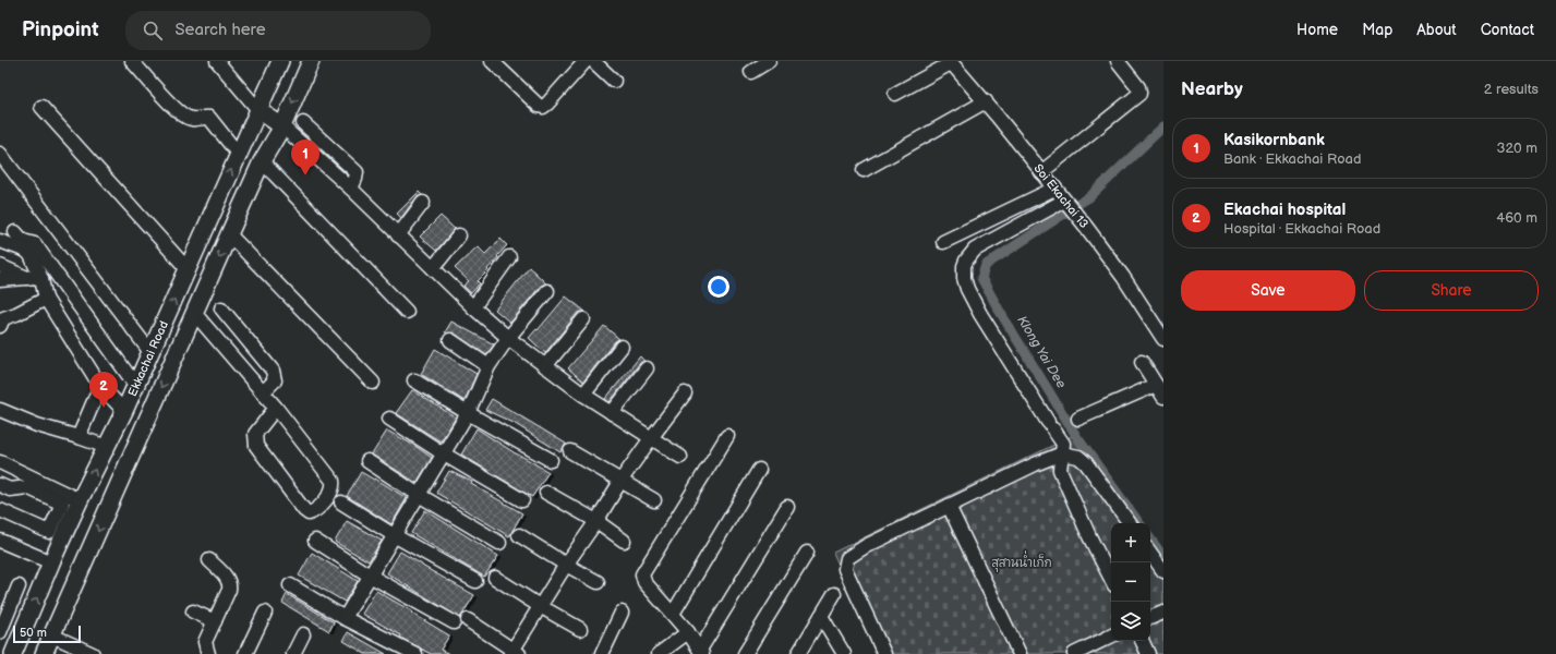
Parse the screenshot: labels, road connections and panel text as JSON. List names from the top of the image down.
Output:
{
  "streets": {
    "main road": ["Ekkachai Road"],
    "street": ["Soi Ekachai 13"]
  },
  "water": ["Klong Yai Dee"],
  "parks": ["สุสานน่ำเก็ก"],
  "scale_bar": "50 m",
  "page": {
    "header": "Pinpoint",
    "search": "Search here",
    "nav": [
      "Home",
      "Map",
      "About",
      "Contact"
    ],
    "heading": ["Nearby", "2 results"],
    "list": [
      {
        "mark": "1",
        "name": "Kasikornbank",
        "note": "Bank · Ekkachai Road",
        "value": "320 m"
      },
      {
        "mark": "2",
        "name": "Ekachai hospital",
        "note": "Hospital · Ekkachai Road",
        "value": "460 m"
      }
    ],
    "pins": ["1", "2"],
    "buttons": ["Save", "Share"],
    "map_buttons": ["+", "−"],
    "scale": "50 m"
  }
}
